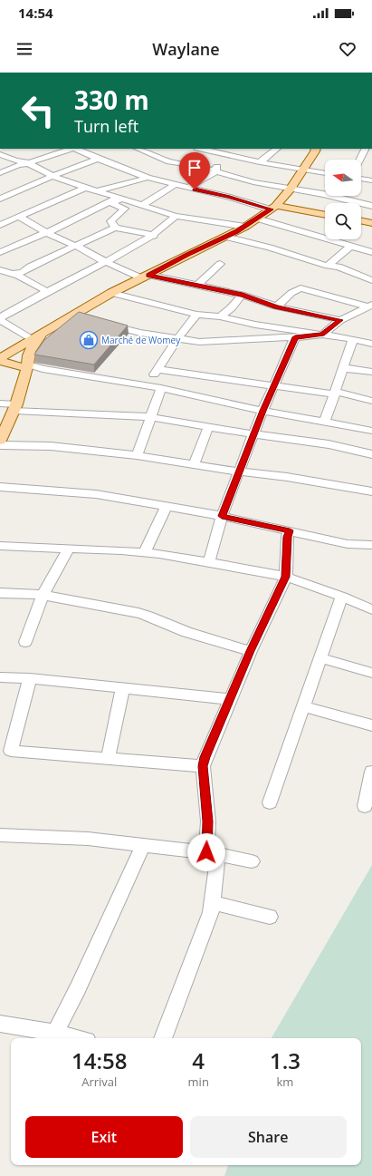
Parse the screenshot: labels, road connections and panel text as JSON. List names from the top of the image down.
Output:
{
  "places": {
    "shop": ["Marché de Womey"]
  },
  "north": "left",
  "page": {
    "status": "14:54",
    "header": "Waylane",
    "turn": ["330 m", "Turn left"],
    "eta": [
      "14:58",
      "Arrival",
      "4",
      "min",
      "1.3",
      "km"
    ],
    "buttons": ["Exit", "Share"]
  }
}
